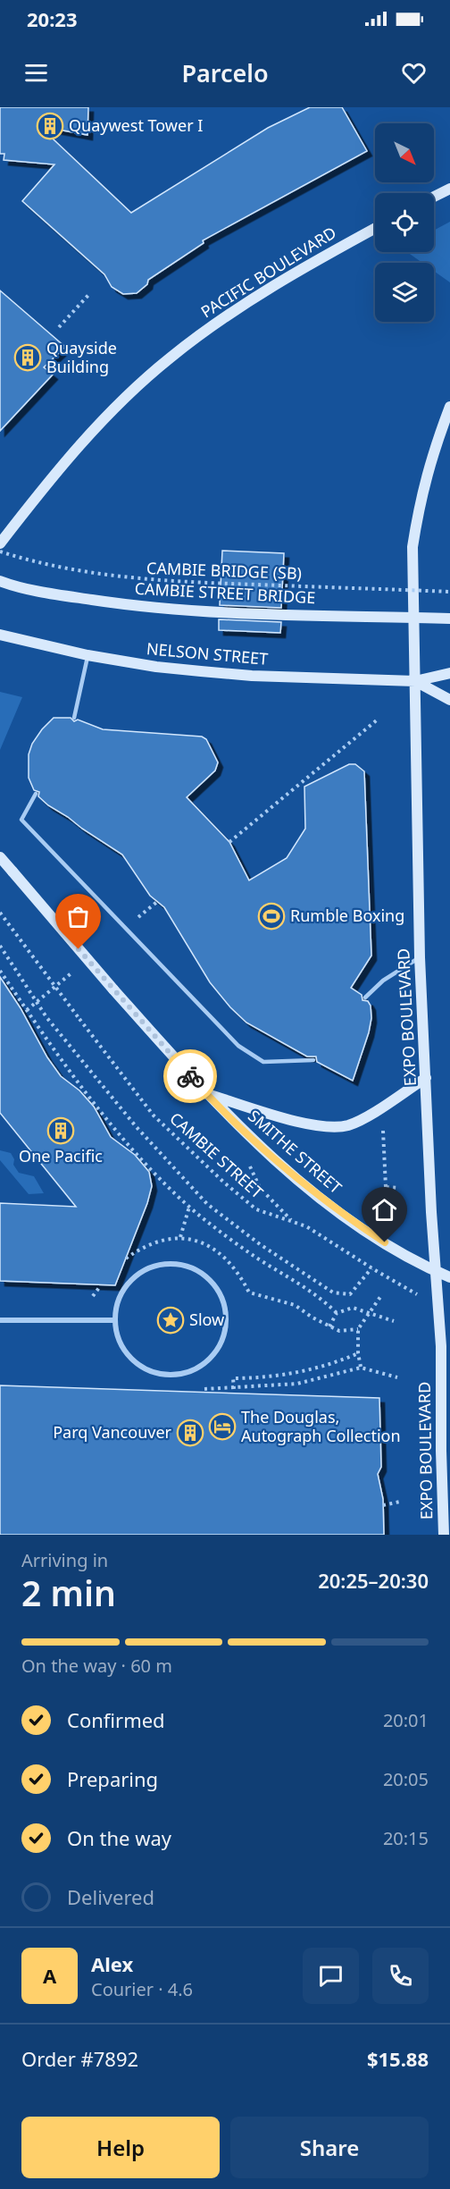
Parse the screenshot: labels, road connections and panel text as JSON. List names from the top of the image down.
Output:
{
  "streets": {
    "main road": [
      "PACIFIC BOULEVARD",
      "CAMBIE STREET BRIDGE",
      "NELSON STREET",
      "EXPO BOULEVARD",
      "SMITHE STREET"
    ],
    "path": ["CAMBIE BRIDGE (SB)", "CAMBIE STREET"]
  },
  "crossings": [
    ["NELSON STREET", "EXPO BOULEVARD"],
    ["EXPO BOULEVARD", "SMITHE STREET"]
  ],
  "places": {
    "building": [
      "Quaywest Tower I",
      "Quayside Building",
      "One Pacific",
      "Parq Vancouver"
    ],
    "sports": ["Rumble Boxing"],
    "place": ["Slow"],
    "hotel": ["The Douglas, Autograph Collection"]
  },
  "north": "bottom right",
  "page": {
    "status": "20:23",
    "header": "Parcelo",
    "heading": ["2 min", "Arriving in", "20:25–20:30"],
    "panel": [
      "Alex",
      "Courier · 4.6",
      "Order #7892",
      "$15.88"
    ],
    "bar": "On the way · 60 m",
    "list": [
      ["Confirmed", "20:01"],
      ["Preparing", "20:05"],
      ["On the way", "20:15"],
      "Delivered"
    ],
    "round": "A",
    "buttons": ["Help", "Share"]
  }
}
